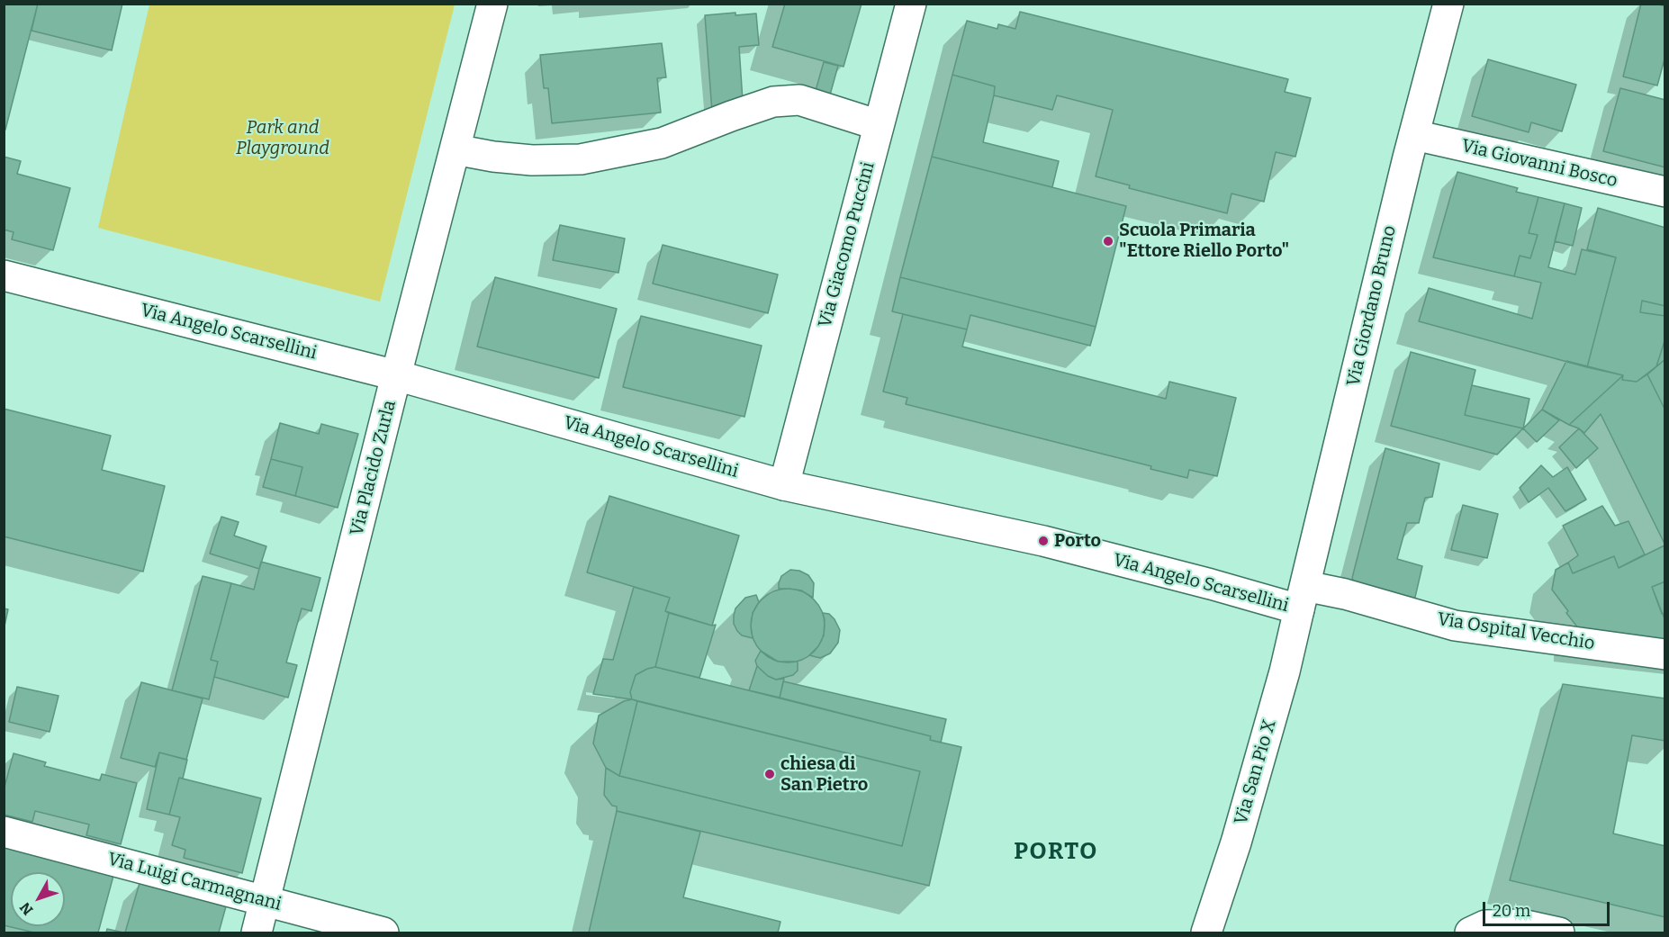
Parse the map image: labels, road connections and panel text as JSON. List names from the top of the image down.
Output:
{
  "streets": {
    "street": [
      "Via Giovanni Bosco",
      "Via Giacomo Puccini",
      "Via Giordano Bruno",
      "Via Angelo Scarsellini",
      "Via Placido Zurla",
      "Via Ospital Vecchio",
      "Via San Pio X",
      "Via Luigi Carmagnani"
    ]
  },
  "crossings": [
    ["Via Giovanni Bosco", "Via Giordano Bruno"],
    ["Via Giacomo Puccini", "Via Angelo Scarsellini"],
    ["Via Giordano Bruno", "Via Angelo Scarsellini"],
    ["Via Giordano Bruno", "Via Ospital Vecchio"],
    ["Via Giordano Bruno", "Via San Pio X"],
    ["Via Angelo Scarsellini", "Via Placido Zurla"],
    ["Via Angelo Scarsellini", "Via Ospital Vecchio"],
    ["Via Angelo Scarsellini", "Via San Pio X"],
    ["Via Placido Zurla", "Via Luigi Carmagnani"],
    ["Via Ospital Vecchio", "Via San Pio X"]
  ],
  "districts": ["PORTO"],
  "parks": ["Park and Playground"],
  "places": ["Scuola Primaria \"Ettore Riello Porto\"", "Porto", "chiesa di San Pietro"],
  "scale_bar": "20 m",
  "north": "bottom left"
}
